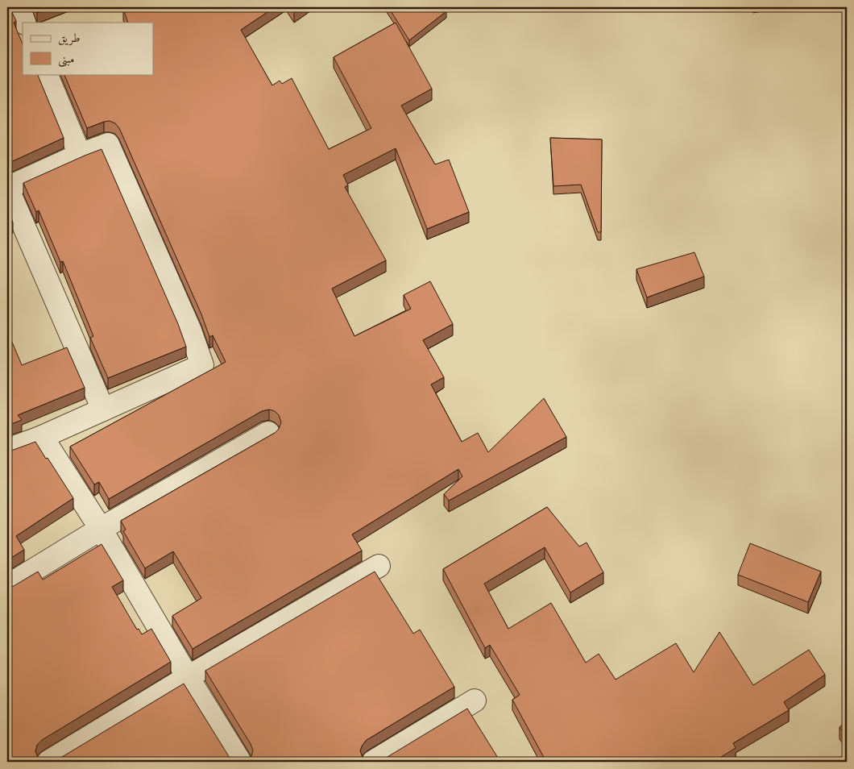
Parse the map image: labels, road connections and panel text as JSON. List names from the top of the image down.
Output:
{
  "legend": ["طريق", "مبنى"]
}
